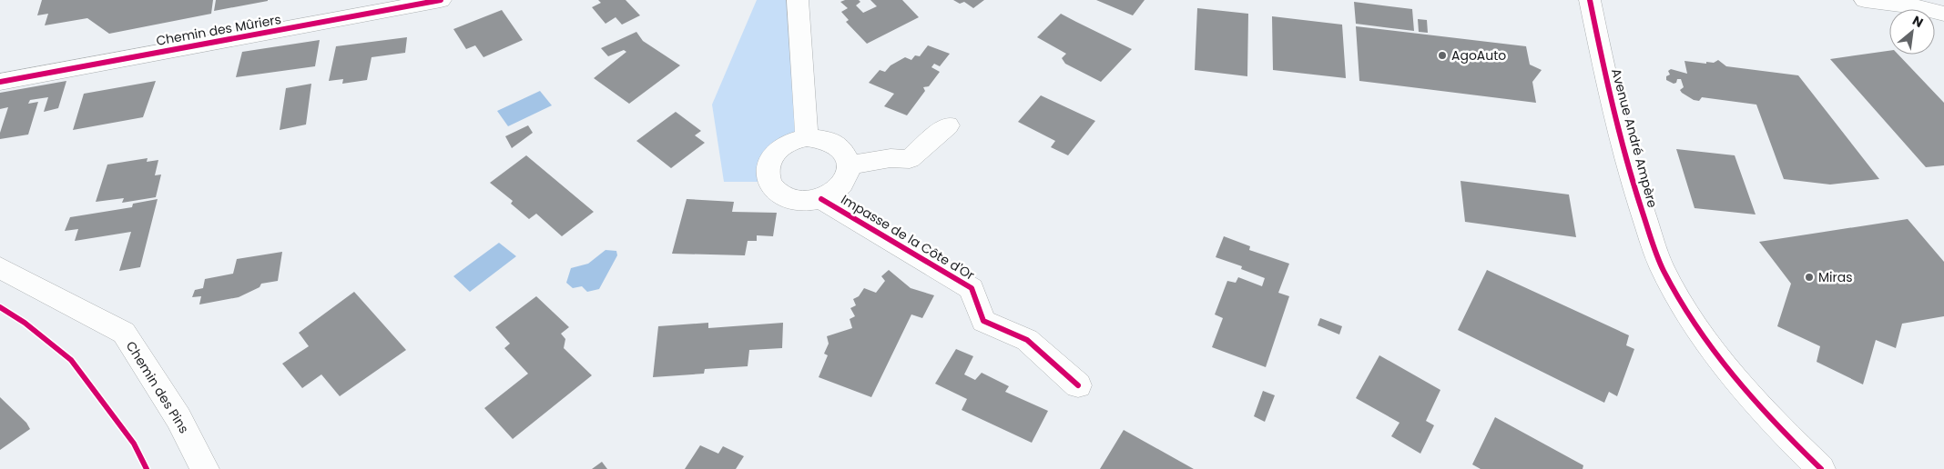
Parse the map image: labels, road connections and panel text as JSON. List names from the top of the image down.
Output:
{
  "streets": {
    "street": [
      "Chemin des Mûriers",
      "Avenue André Ampère",
      "Impasse de la Côte d'Or",
      "Chemin des Pins"
    ]
  },
  "places": ["AgoAuto", "Miras"],
  "north": "top right"
}
